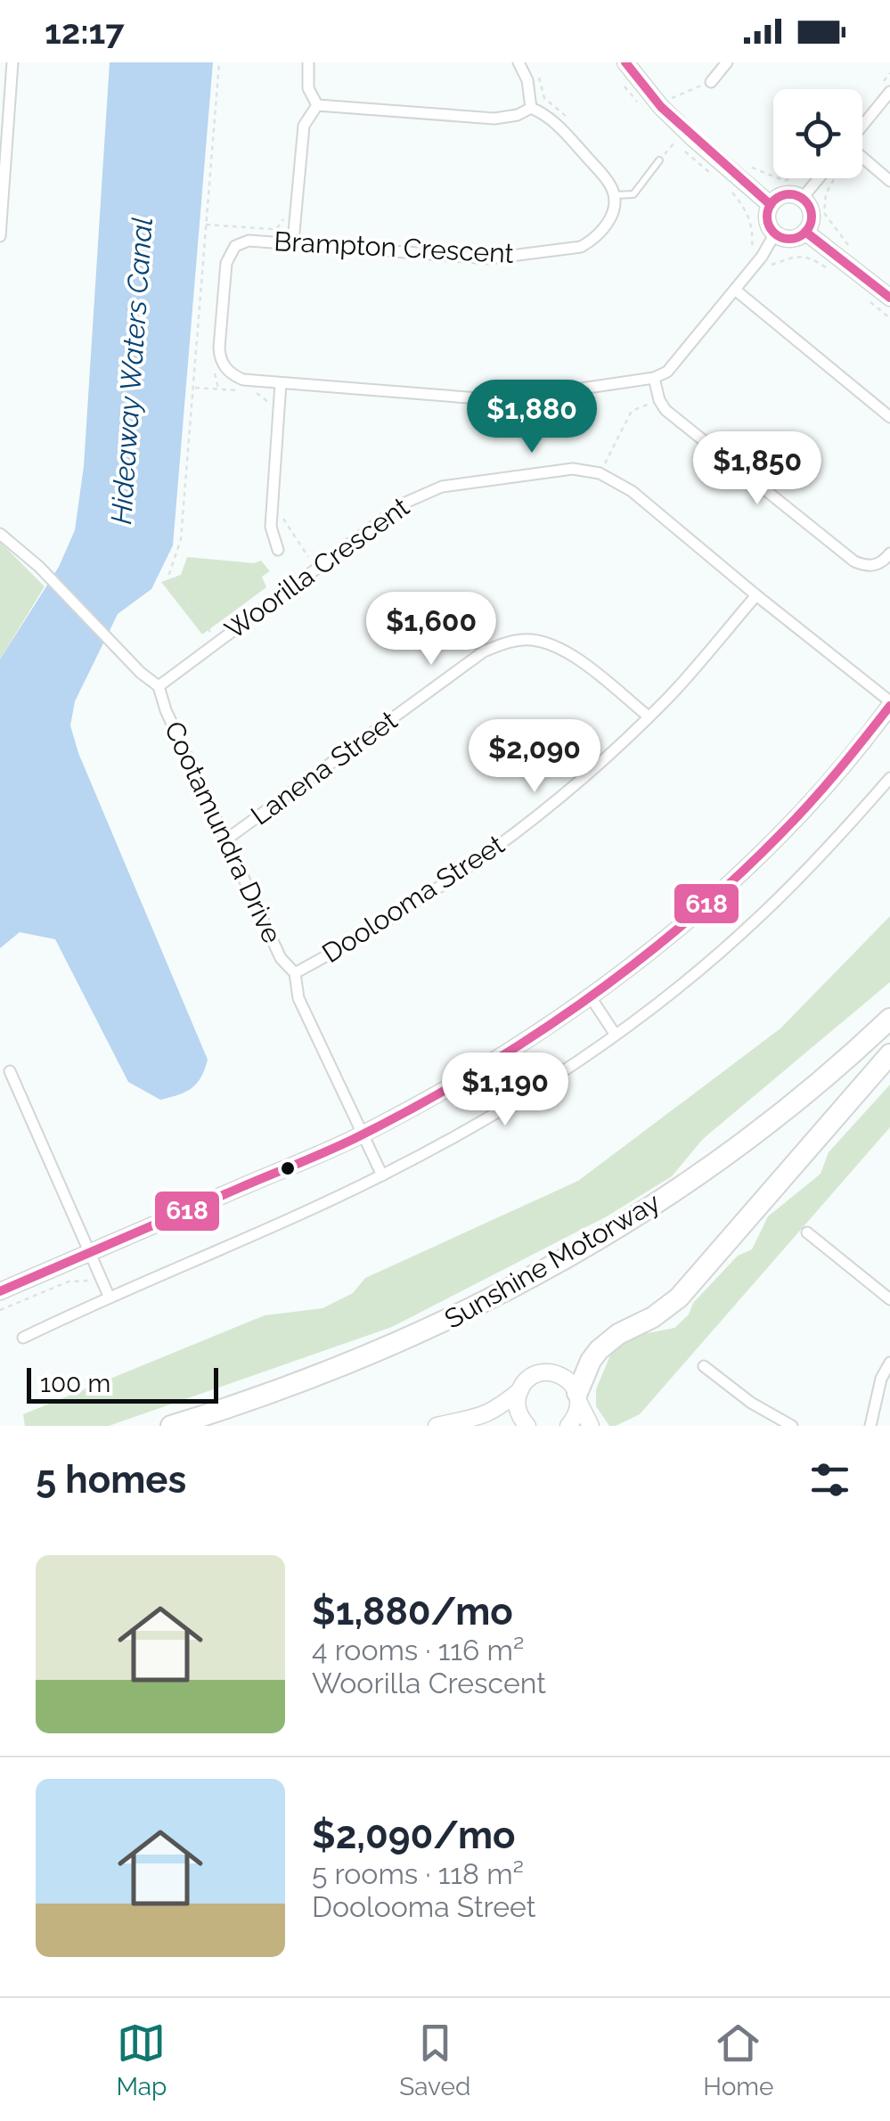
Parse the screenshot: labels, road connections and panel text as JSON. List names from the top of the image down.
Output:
{
  "streets": {
    "highway": ["Sunshine Motorway"],
    "street": [
      "Brampton Crescent",
      "Woorilla Crescent",
      "Lanena Street",
      "Cootamundra Drive",
      "Doolooma Street"
    ]
  },
  "crossings": [
    ["Woorilla Crescent", "Cootamundra Drive"],
    ["Woorilla Crescent", "Doolooma Street"],
    ["Lanena Street", "Cootamundra Drive"],
    ["Lanena Street", "Doolooma Street"],
    ["Cootamundra Drive", "Doolooma Street"]
  ],
  "water": ["Hideaway Waters Canal"],
  "lines": ["transit line 618"],
  "scale_bar": "100 m",
  "page": {
    "status": "12:17",
    "price": [
      "$1,880",
      "$1,850",
      "$1,600",
      "$2,090",
      "$1,190"
    ],
    "scale": "100 m",
    "heading": "5 homes",
    "list": [
      {
        "name": "$1,880/mo",
        "note": "4 rooms · 116 m² · Woorilla Crescent"
      },
      {
        "name": "$2,090/mo",
        "note": "5 rooms · 118 m² · Doolooma Street"
      }
    ],
    "tabs": ["Map", "Saved", "Home"]
  }
}
